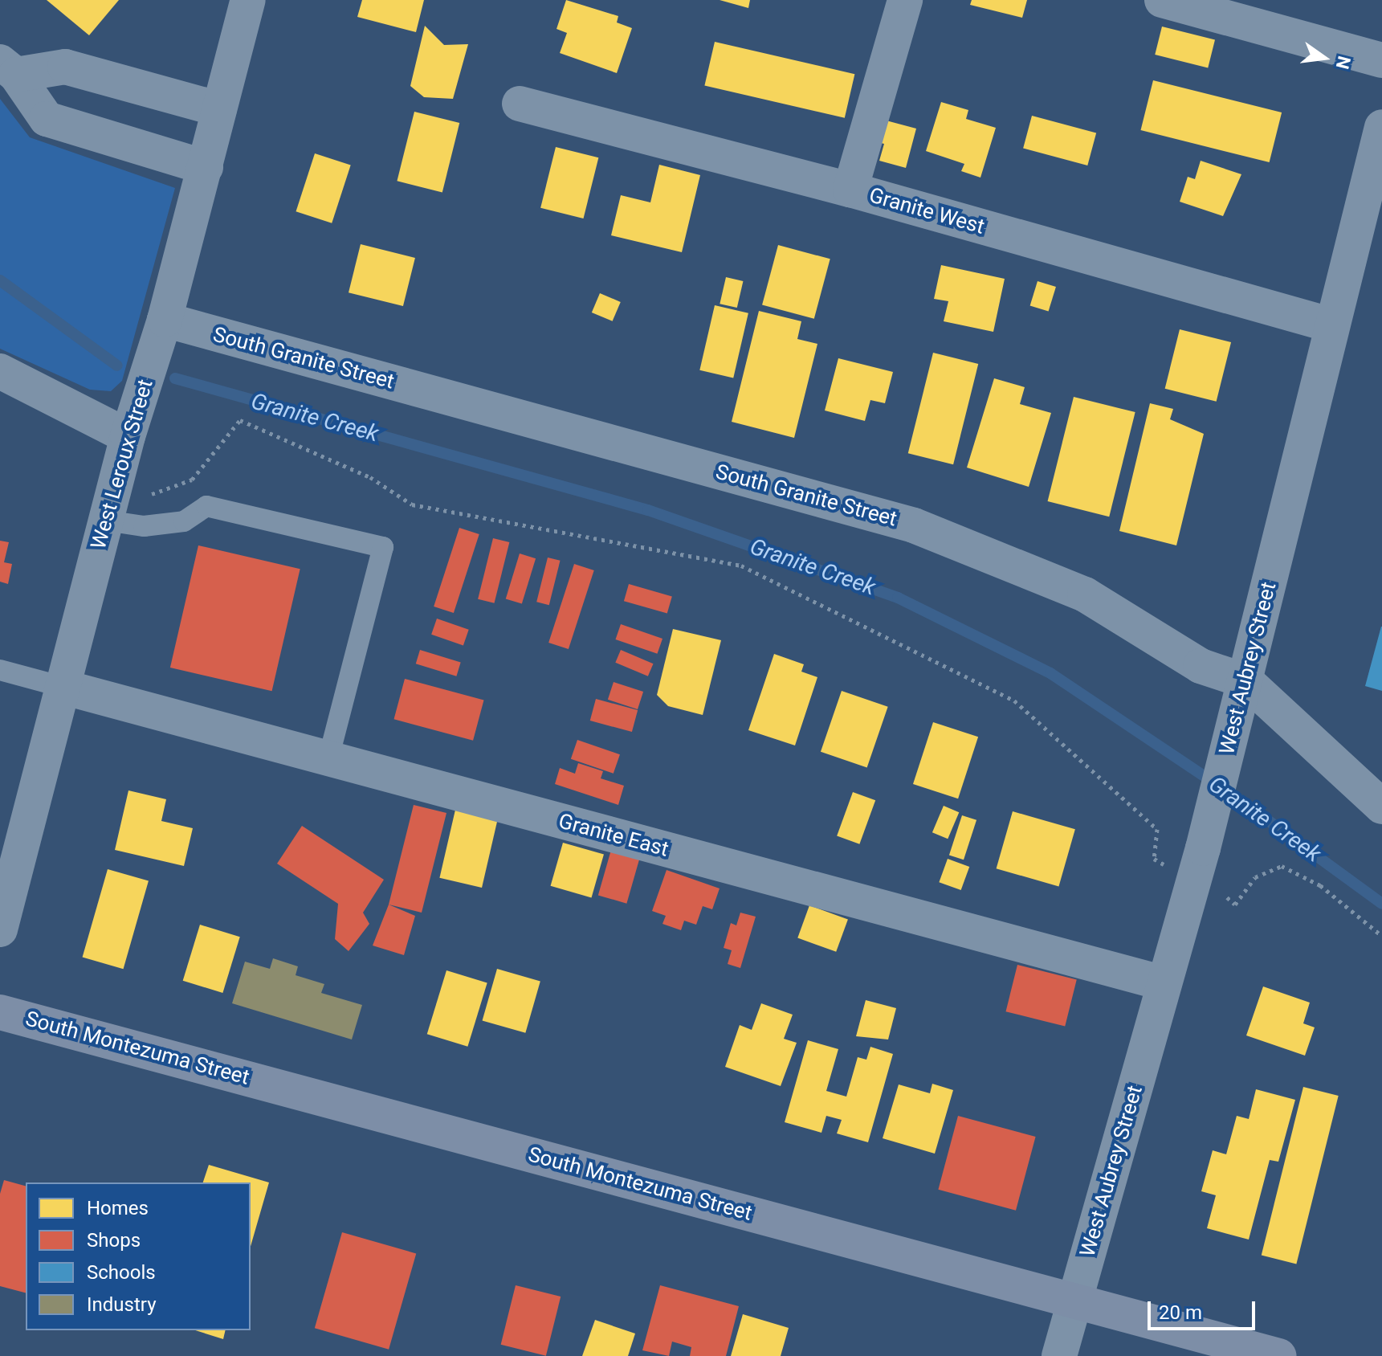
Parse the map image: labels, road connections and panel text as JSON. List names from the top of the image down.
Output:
{
  "streets": {
    "main road": ["South Montezuma Street"],
    "street": [
      "Granite West",
      "South Granite Street",
      "West Leroux Street",
      "West Aubrey Street",
      "Granite East"
    ]
  },
  "crossings": [
    ["Granite West", "West Aubrey Street"],
    ["South Granite Street", "West Leroux Street"],
    ["South Granite Street", "West Aubrey Street"],
    ["West Leroux Street", "Granite East"],
    ["West Aubrey Street", "Granite East"],
    ["West Aubrey Street", "South Montezuma Street"]
  ],
  "water": ["Granite Creek"],
  "legend": [
    "Homes",
    "Shops",
    "Schools",
    "Industry"
  ],
  "scale_bar": "20 m",
  "north": "right"
}
